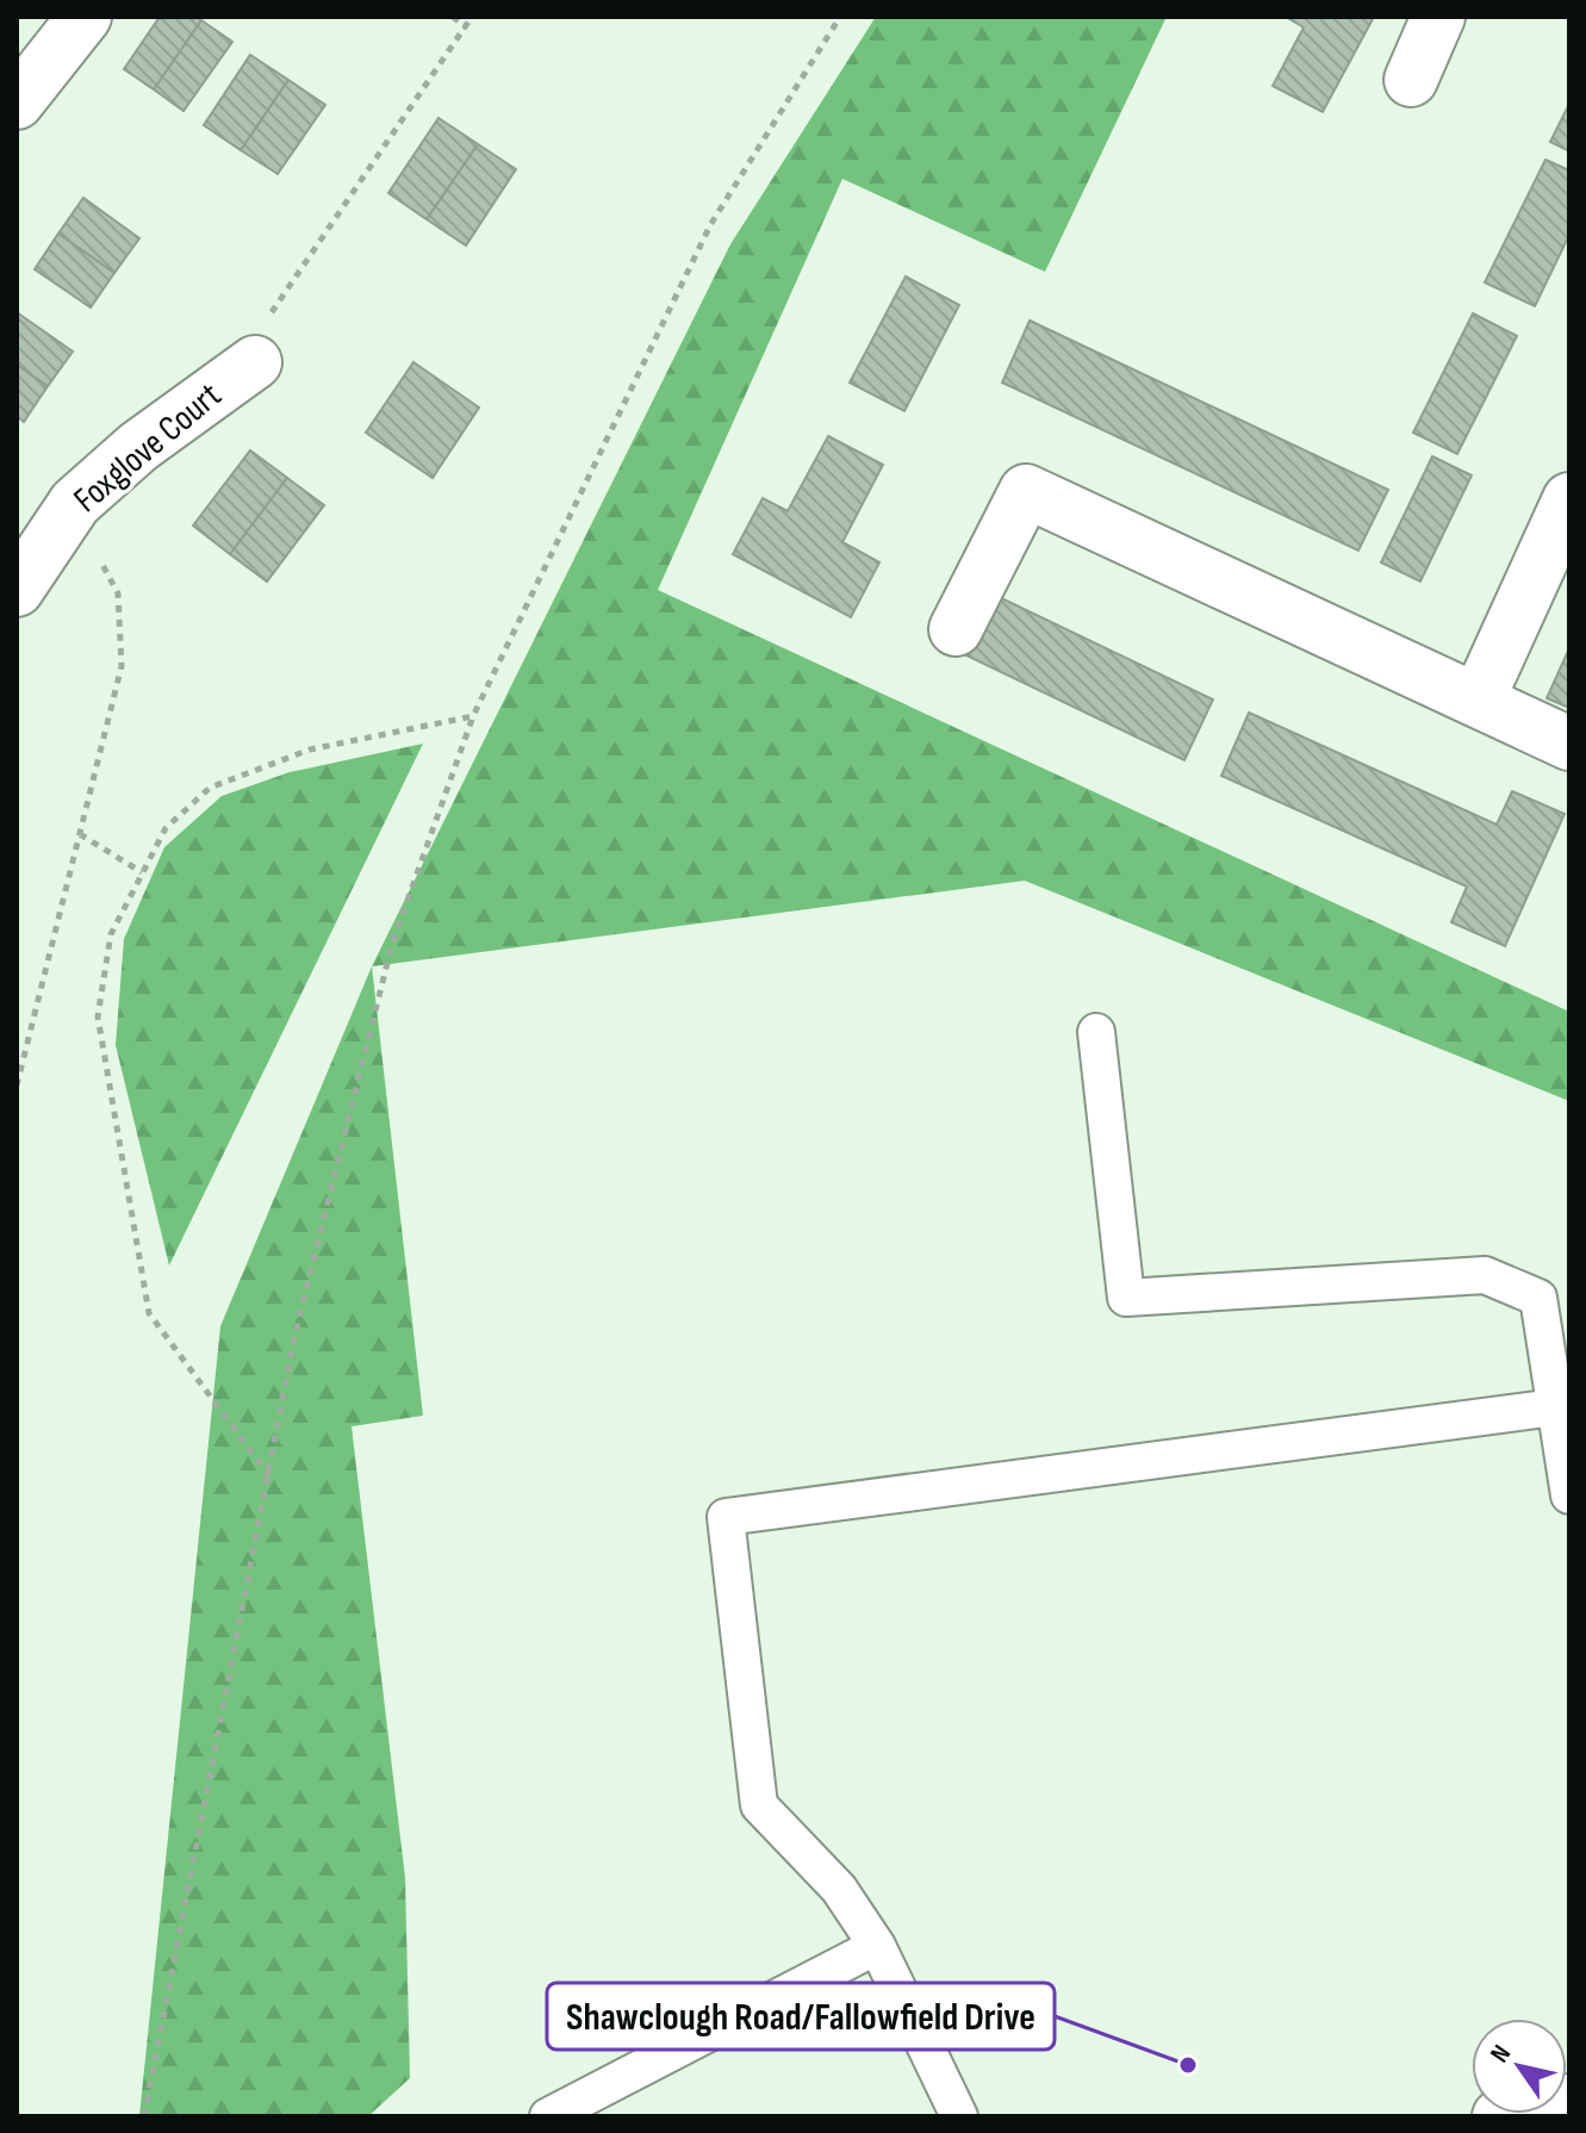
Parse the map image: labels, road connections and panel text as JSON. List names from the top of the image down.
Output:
{
  "streets": {
    "street": ["Foxglove Court"]
  },
  "places": ["Shawclough Road/Fallowfield Drive"],
  "north": "top left"
}
